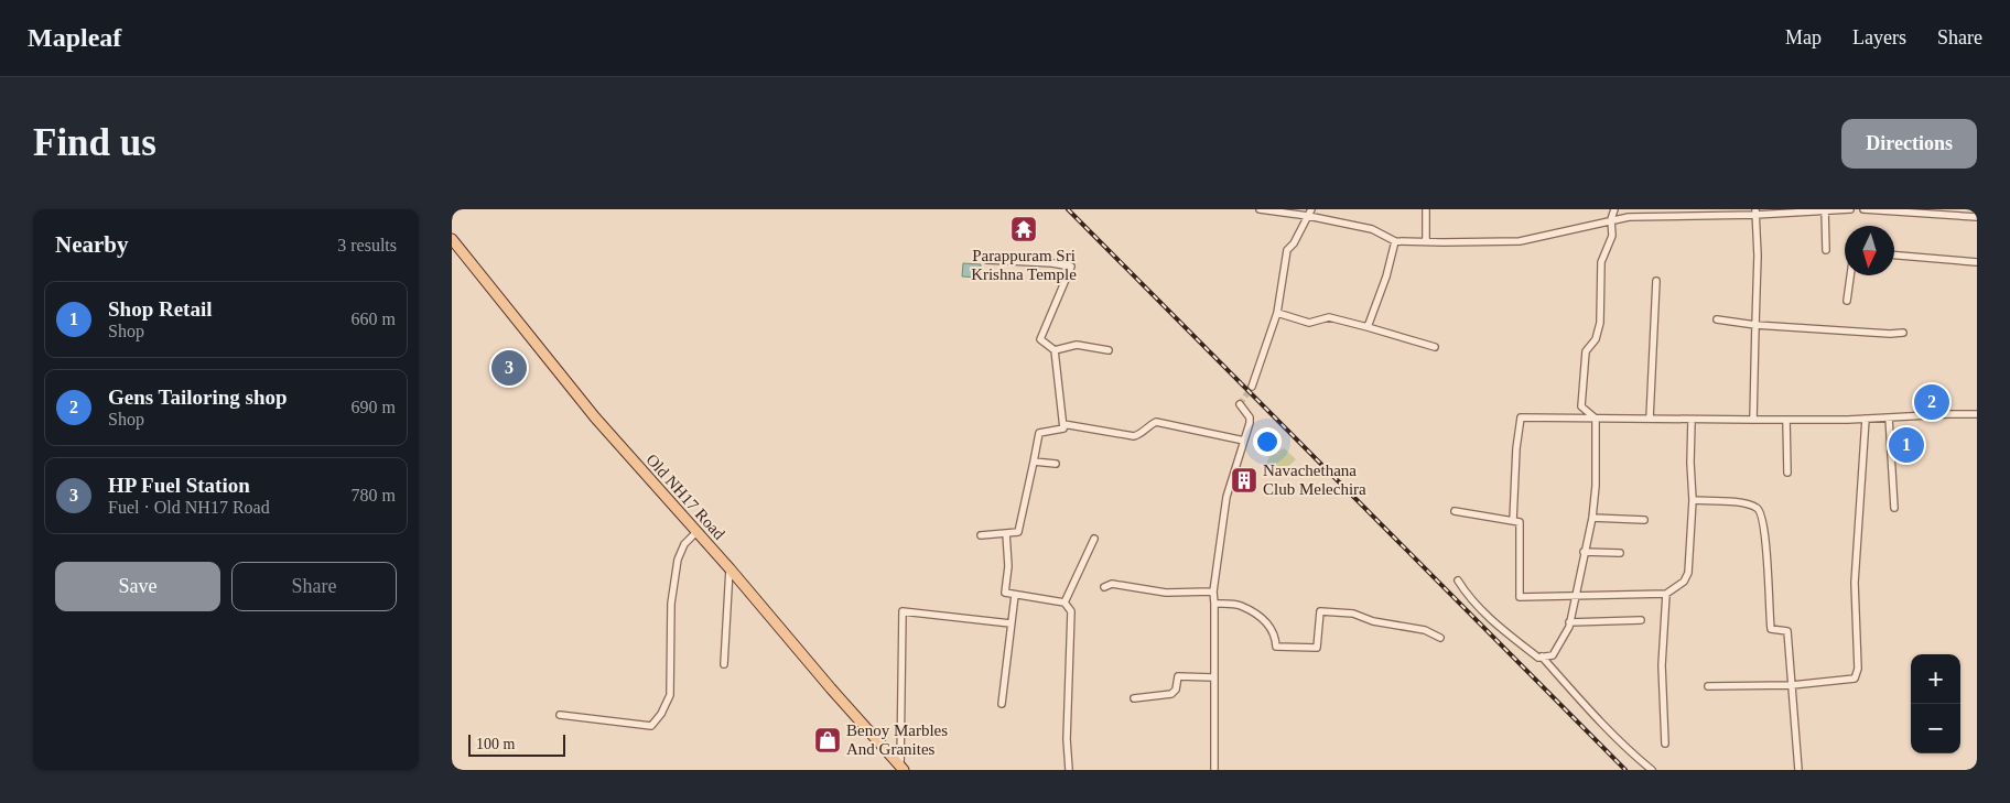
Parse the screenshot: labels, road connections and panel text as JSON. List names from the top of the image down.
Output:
{
  "streets": {
    "main road": ["Old NH17 Road"]
  },
  "places": {
    "temple": ["Parappuram Sri Krishna Temple"],
    "building": ["Navachethana Club Melechira"],
    "shop": ["Benoy Marbles And Granites"]
  },
  "scale_bar": "100 m",
  "north": "bottom",
  "page": {
    "header": "Mapleaf",
    "nav": ["Map", "Layers", "Share"],
    "buttons": [
      "Directions",
      ["Save", "Share"]
    ],
    "title": "Find us",
    "heading": ["Nearby", "3 results"],
    "list": [
      {
        "mark": "1",
        "name": "Shop Retail",
        "note": "Shop",
        "value": "660 m"
      },
      {
        "mark": "2",
        "name": "Gens Tailoring shop",
        "note": "Shop",
        "value": "690 m"
      },
      {
        "mark": "3",
        "name": "HP Fuel Station",
        "note": "Fuel · Old NH17 Road",
        "value": "780 m"
      }
    ],
    "pins": ["3", "2", "1"],
    "map_buttons": ["+", "−"],
    "scale": "100 m"
  }
}
